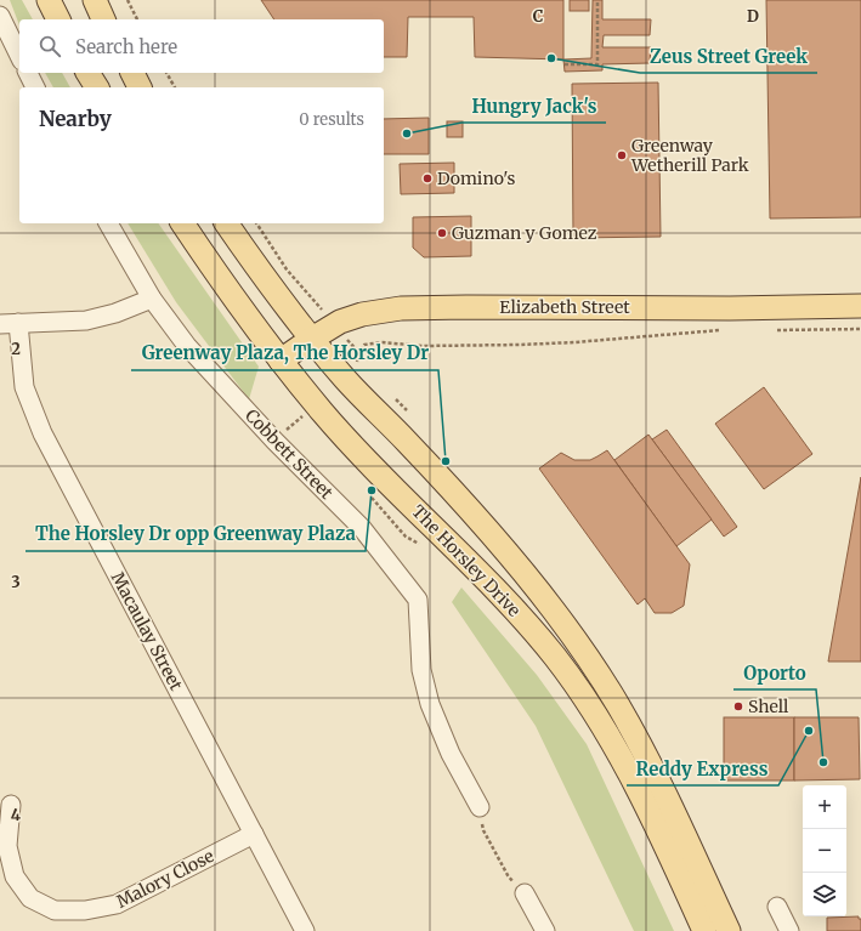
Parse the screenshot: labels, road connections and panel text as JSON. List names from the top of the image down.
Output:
{
  "streets": {
    "main road": ["Elizabeth Street", "The Horsley Drive"],
    "street": ["Cobbett Street", "Macaulay Street", "Malory Close"]
  },
  "crossings": [
    ["Elizabeth Street", "The Horsley Drive"],
    ["Macaulay Street", "Malory Close"]
  ],
  "places": [
    "Zeus Street Greek",
    "Hungry Jack's",
    "Greenway Wetherill Park",
    "Domino's",
    "Guzman y Gomez",
    "Greenway Plaza, The Horsley Dr",
    "The Horsley Dr opp Greenway Plaza",
    "Shell",
    "Reddy Express",
    "Oporto"
  ],
  "page": {
    "search": "Search here",
    "heading": ["Nearby", "0 results"],
    "map_buttons": ["+", "−"]
  },
  "grid": {
    "columns": ["C", "D"],
    "rows": ["2", "3", "4"]
  }
}
